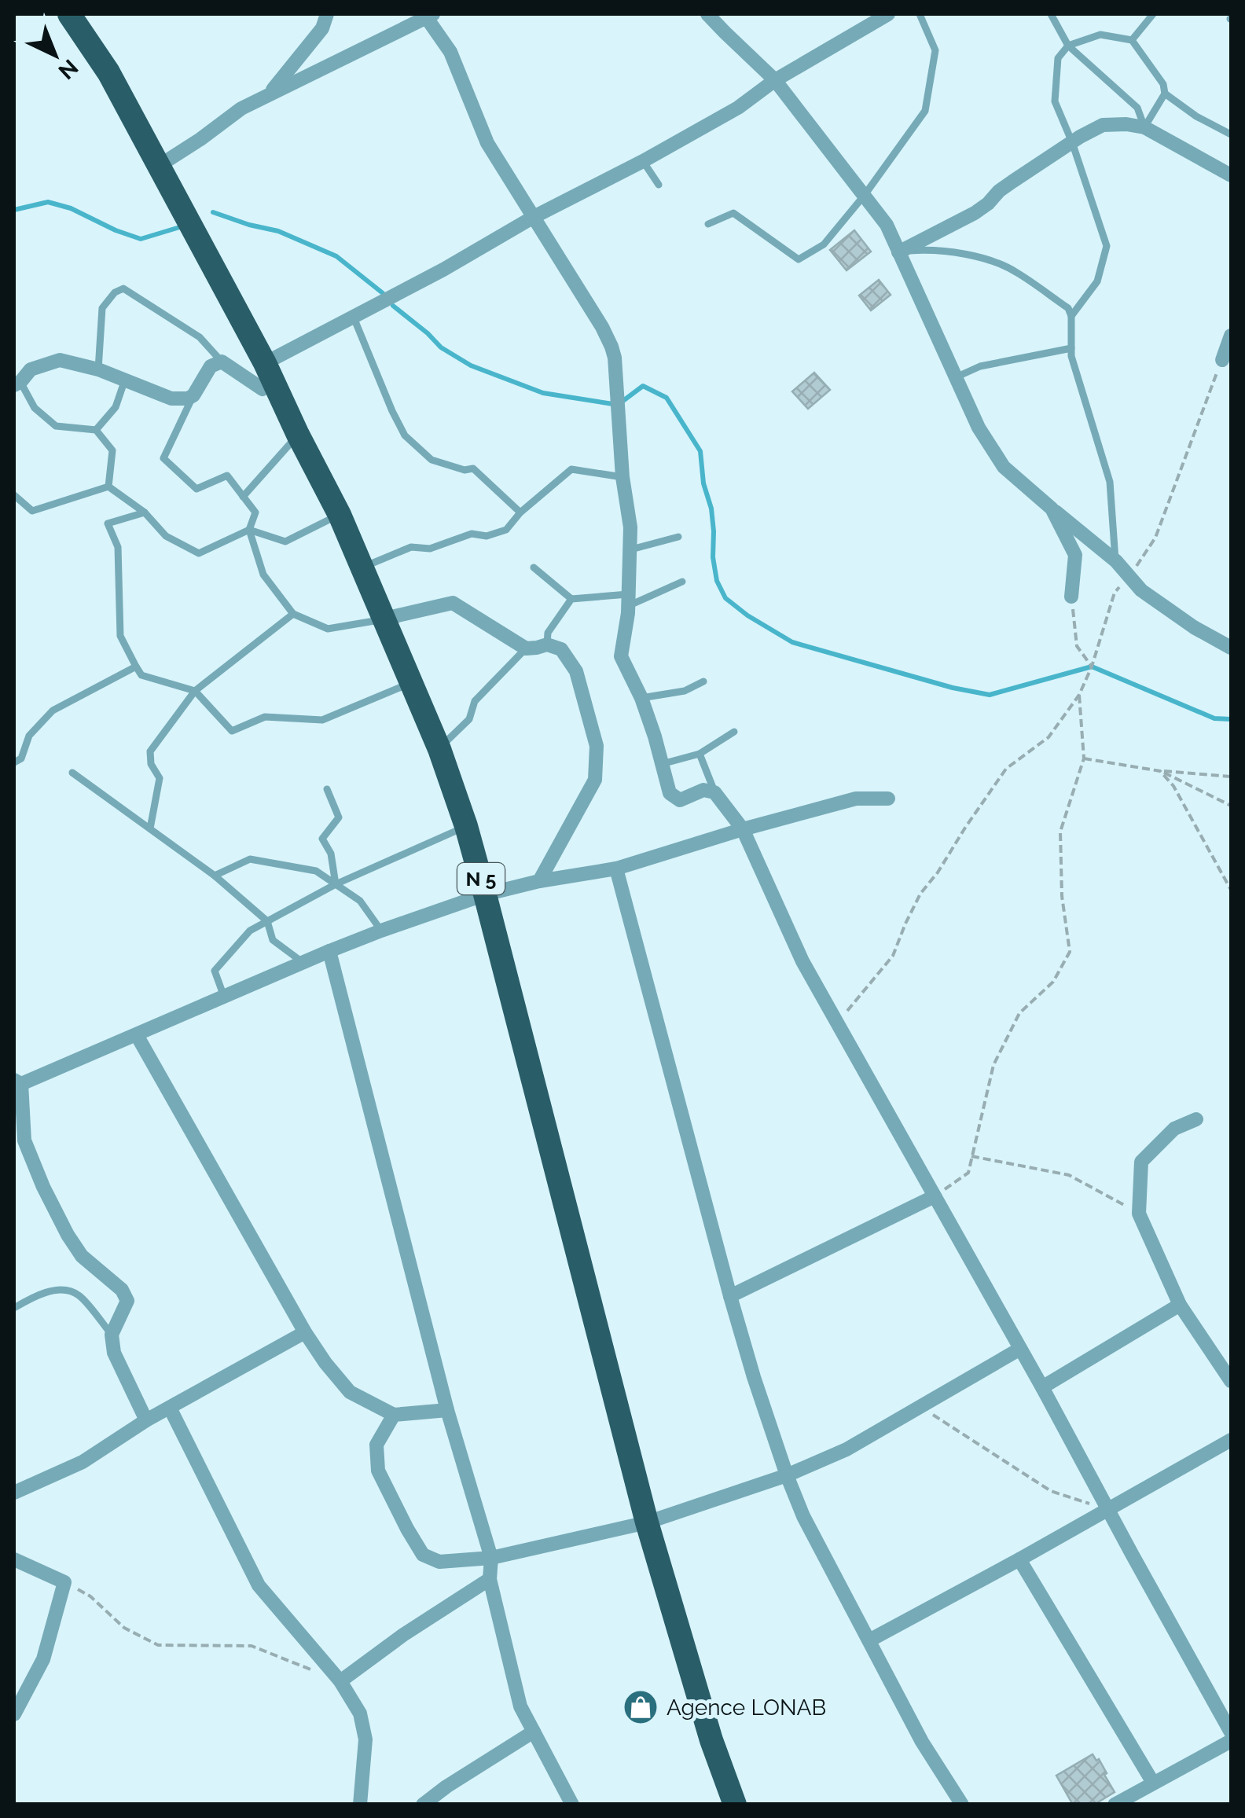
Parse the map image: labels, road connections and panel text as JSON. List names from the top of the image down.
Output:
{
  "streets": {
    "highway": ["N 5"]
  },
  "places": {
    "shop": ["Agence LONAB"]
  },
  "north": "bottom right"
}
